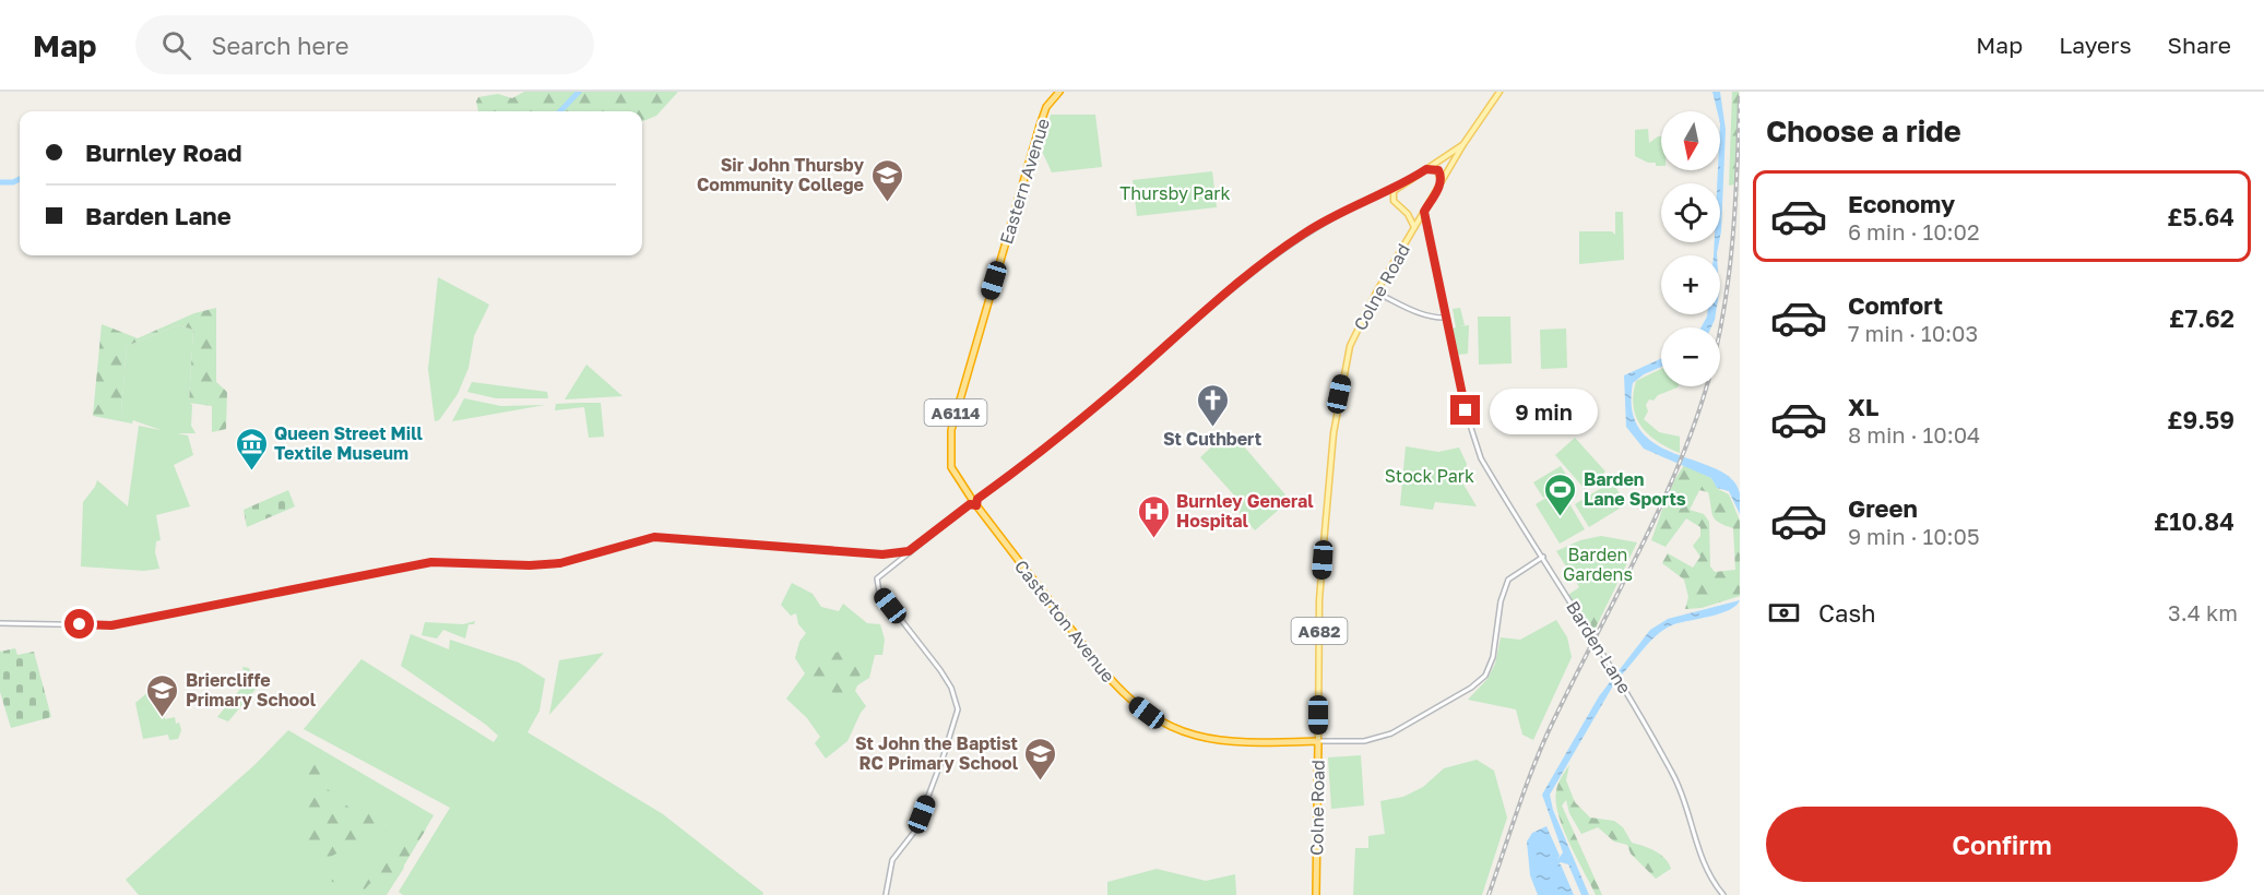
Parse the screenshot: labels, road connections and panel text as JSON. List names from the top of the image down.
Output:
{
  "streets": {
    "highway": [
      "Eastern Avenue",
      "Colne Road",
      "A6114",
      "Casterton Avenue",
      "A682"
    ],
    "street": ["Barden Lane"]
  },
  "crossings": [
    ["Eastern Avenue", "Casterton Avenue"],
    ["Colne Road", "Casterton Avenue"],
    ["Colne Road", "Barden Lane"]
  ],
  "parks": ["Thursby Park", "Stock Park", "Barden Gardens"],
  "places": {
    "school or university": ["Sir John Thursby Community College", "Briercliffe Primary School", "St John the Baptist RC Primary School"],
    "church": ["St Cuthbert"],
    "museum": ["Queen Street Mill Textile Museum"],
    "sports": ["Barden Lane Sports"],
    "hospital": ["Burnley General Hospital"]
  },
  "north": "bottom",
  "page": {
    "header": "Map",
    "search": "Search here",
    "nav": ["Map", "Layers", "Share"],
    "heading": "Choose a ride",
    "map_buttons": ["+", "−"],
    "banner": ["Burnley Road", "Barden Lane"],
    "list": [
      {
        "name": "Economy",
        "note": "6 min · 10:02",
        "value": "£5.64"
      },
      {
        "name": "Comfort",
        "note": "7 min · 10:03",
        "value": "£7.62"
      },
      {
        "name": "XL",
        "note": "8 min · 10:04",
        "value": "£9.59"
      },
      {
        "name": "Green",
        "note": "9 min · 10:05",
        "value": "£10.84"
      }
    ],
    "bubble": "9 min",
    "pay": ["Cash", "3.4 km"],
    "buttons": "Confirm"
  }
}
